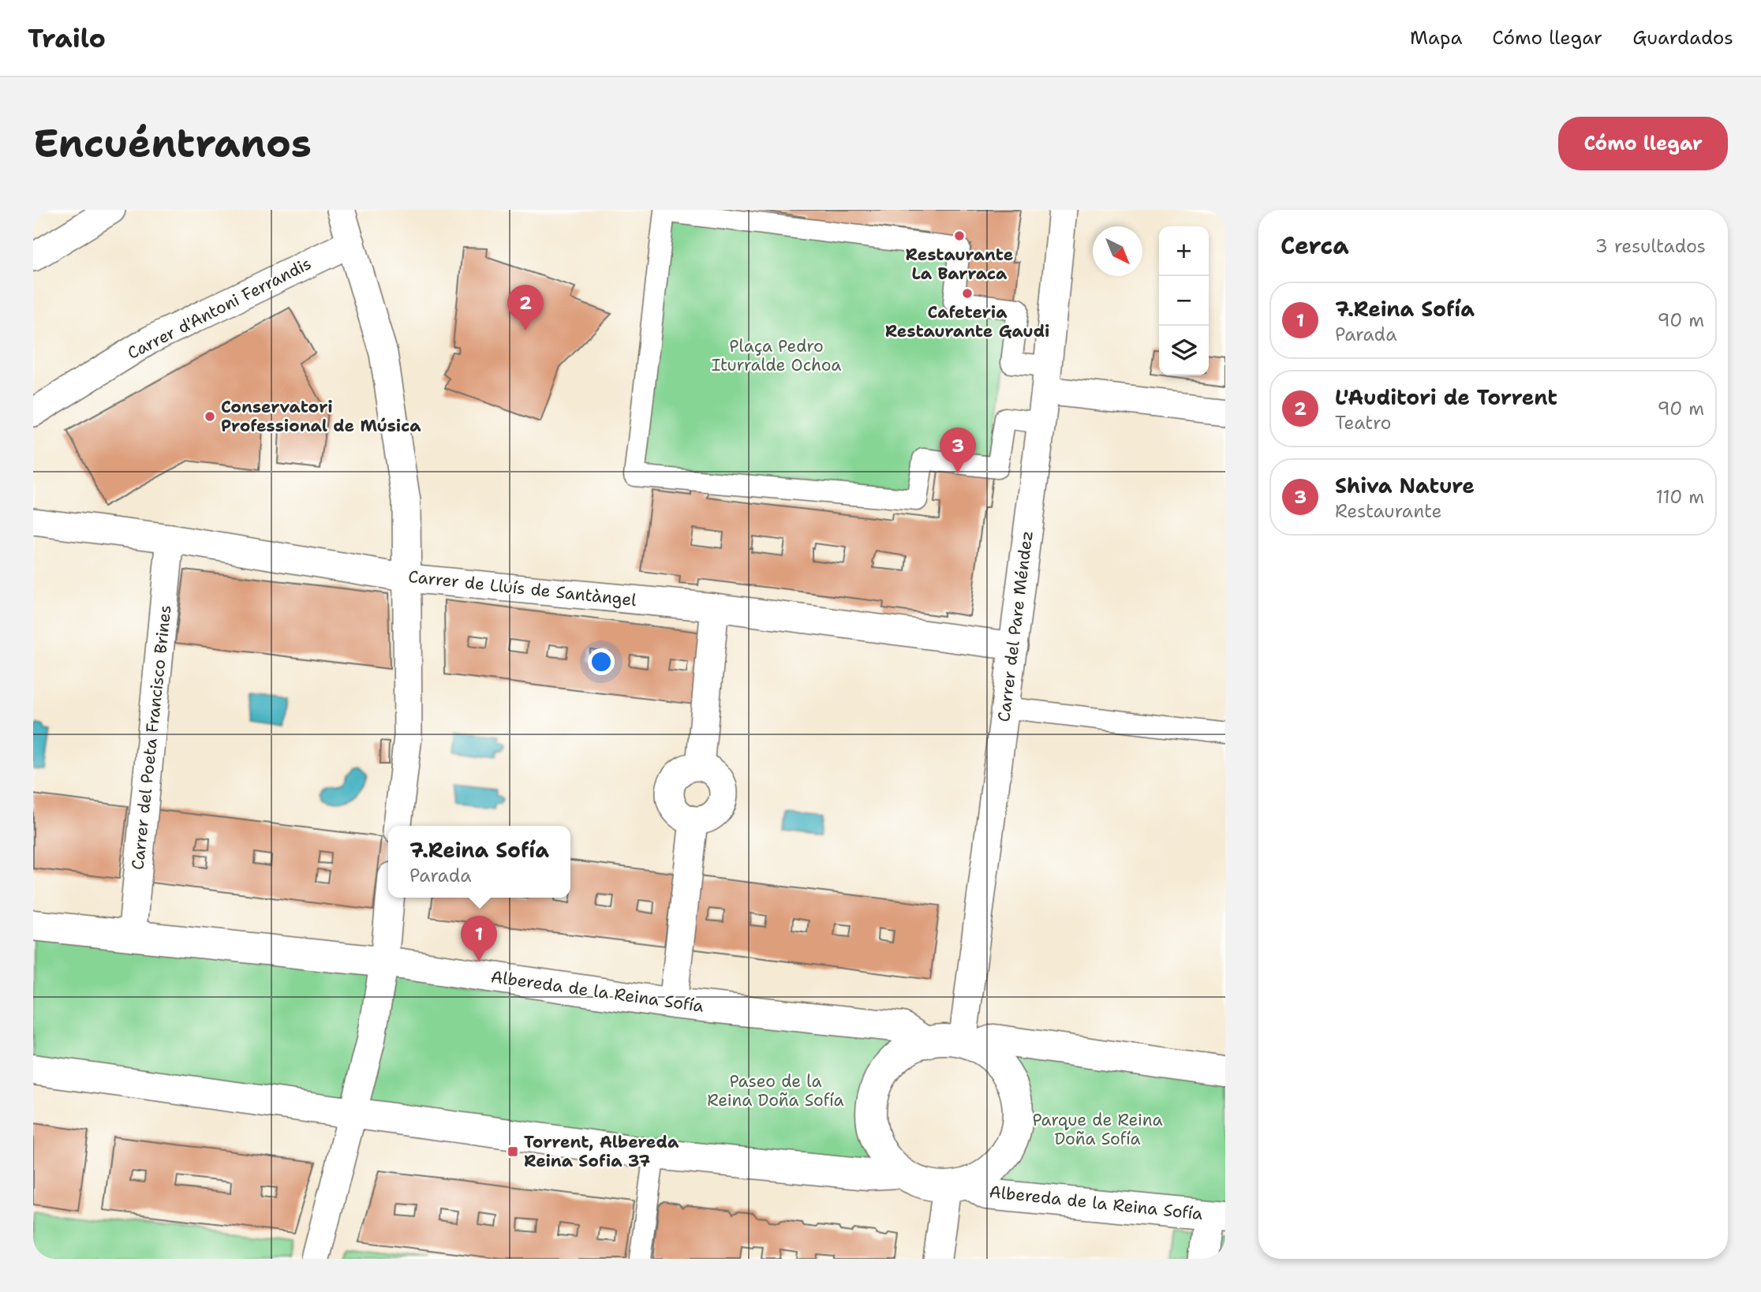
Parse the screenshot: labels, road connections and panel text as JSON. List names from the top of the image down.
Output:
{
  "streets": {
    "street": [
      "Carrer d'Antoni Ferrandis",
      "Carrer de Lluís de Santàngel",
      "Carrer del Pare Méndez",
      "Carrer del Poeta Francisco Brines",
      "Albereda de la Reina Sofía"
    ]
  },
  "crossings": [
    ["Carrer de Lluís de Santàngel", "Carrer del Pare Méndez"],
    ["Carrer de Lluís de Santàngel", "Carrer del Poeta Francisco Brines"],
    ["Carrer del Pare Méndez", "Albereda de la Reina Sofía"],
    ["Carrer del Poeta Francisco Brines", "Albereda de la Reina Sofía"]
  ],
  "parks": ["Plaça Pedro Iturralde Ochoa", "Paseo de la Reina Doña Sofía", "Parque de Reina Doña Sofía"],
  "places": {
    "other": ["Restaurante La Barraca", "Cafeteria Restaurante Gaudi", "Conservatori Professional de Música"],
    "transit": ["Torrent, Albereda Reina Sofia 37"]
  },
  "north": "bottom right",
  "page": {
    "header": "Trailo",
    "nav": ["Mapa", "Cómo llegar", "Guardados"],
    "buttons": "Cómo llegar",
    "title": "Encuéntranos",
    "heading": ["Cerca", "3 resultados"],
    "map_buttons": ["+", "−"],
    "list": [
      {
        "mark": "1",
        "name": "7.Reina Sofía",
        "note": "Parada",
        "value": "90 m"
      },
      {
        "mark": "2",
        "name": "L'Auditori de Torrent",
        "note": "Teatro",
        "value": "90 m"
      },
      {
        "mark": "3",
        "name": "Shiva Nature",
        "note": "Restaurante",
        "value": "110 m"
      }
    ],
    "pins": ["2", "3", "1"],
    "popup": ["7.Reina Sofía", "Parada"]
  }
}
